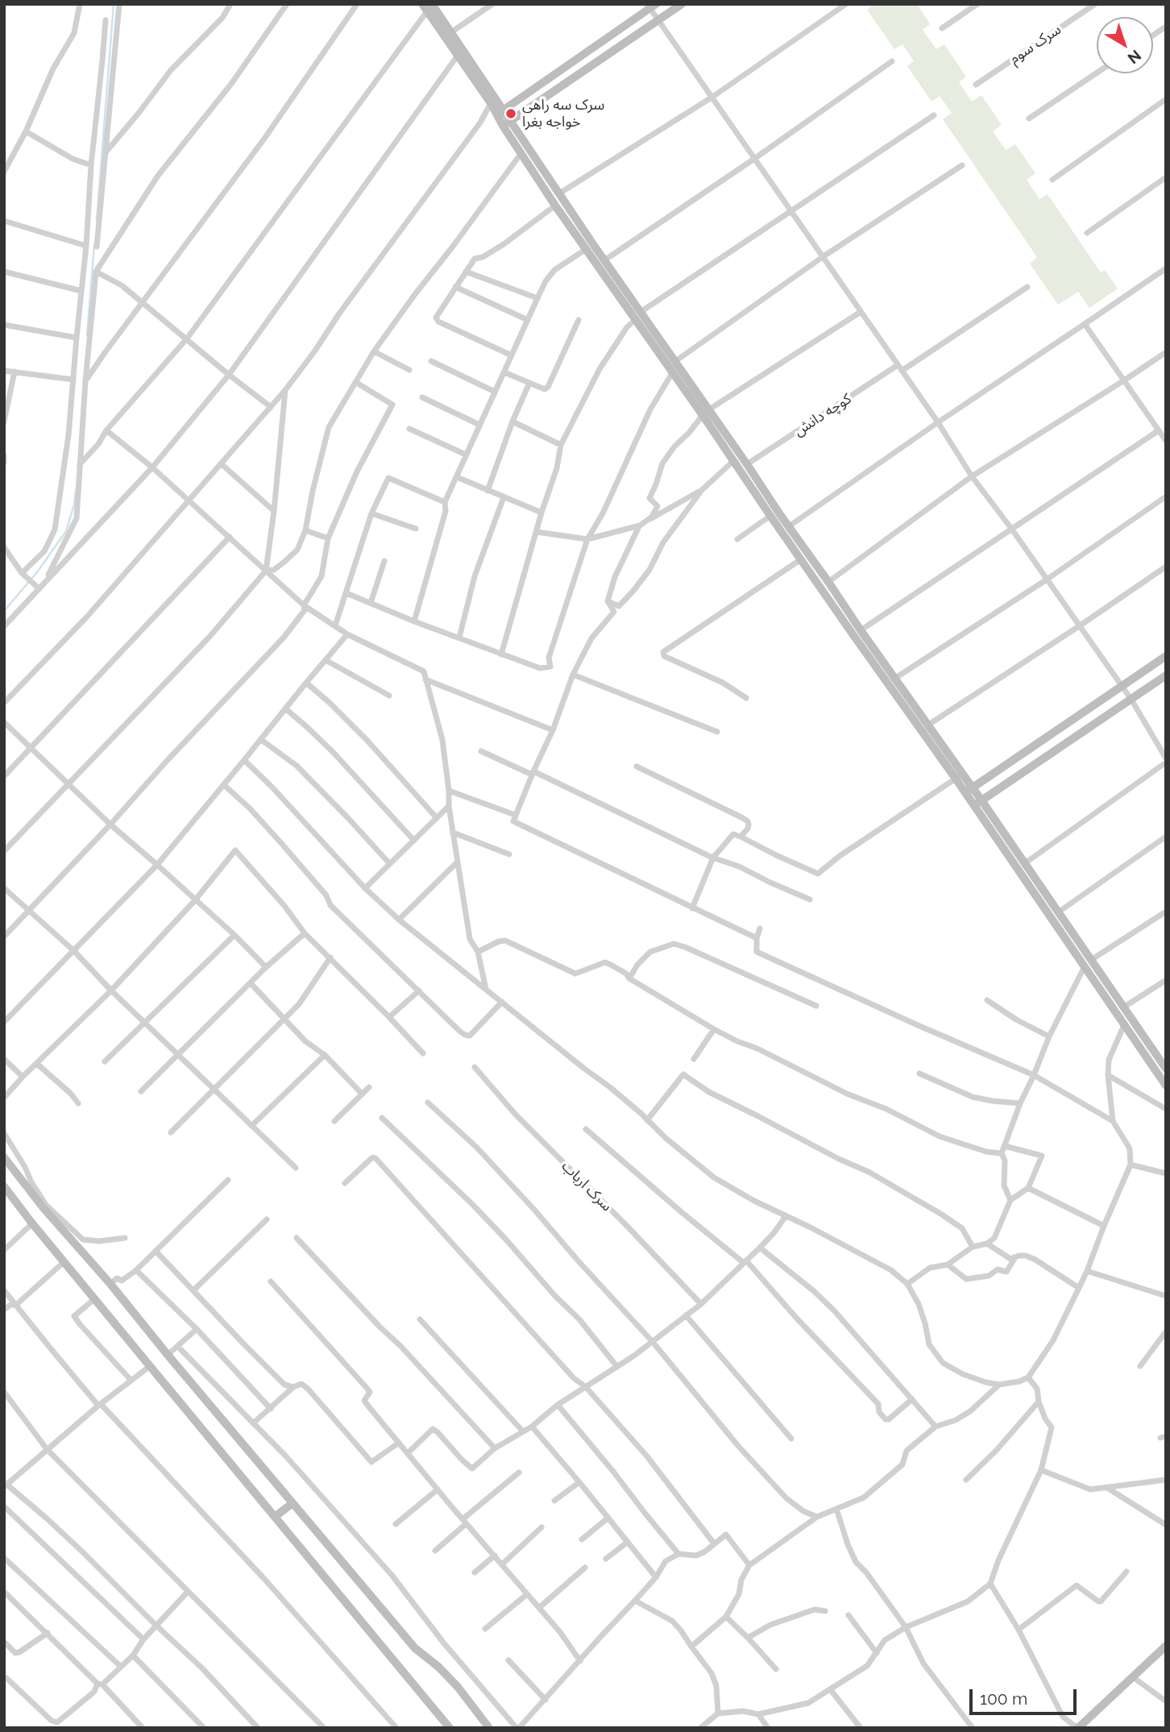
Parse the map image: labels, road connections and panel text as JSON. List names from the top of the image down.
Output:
{
  "streets": {
    "street": ["سرک سوم", "کوچه دانش", "سرک ارباب"]
  },
  "places": ["سرک سه راهی خواجه بغرا"],
  "scale_bar": "100 m",
  "north": "bottom right"
}
